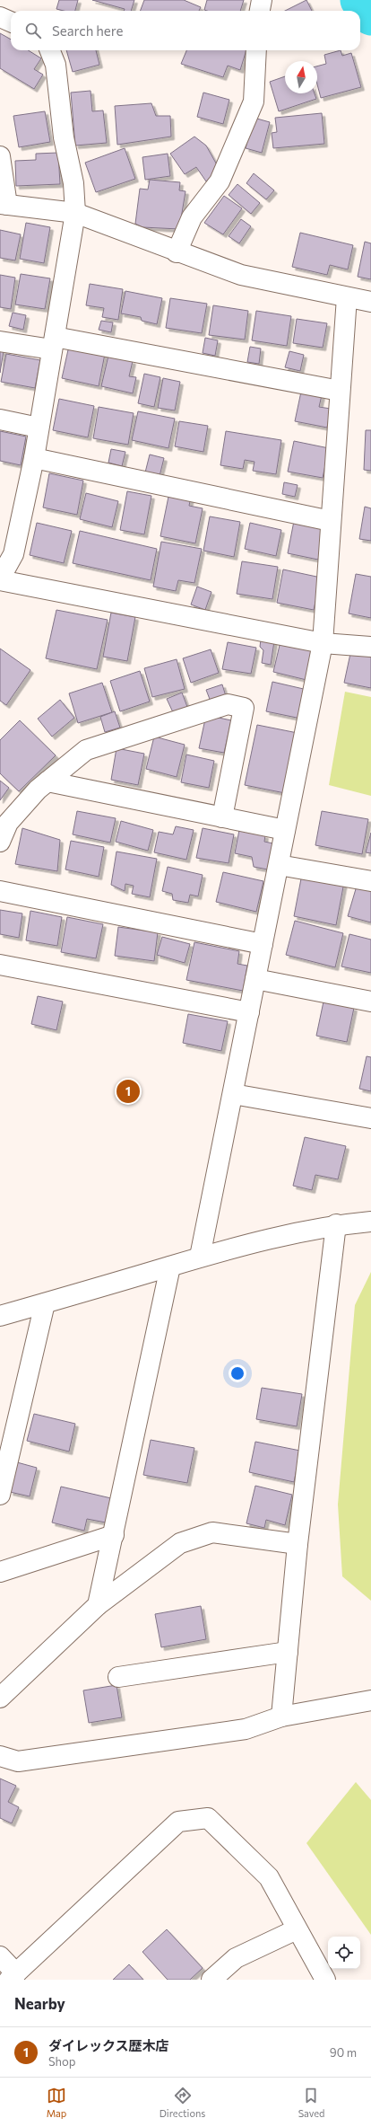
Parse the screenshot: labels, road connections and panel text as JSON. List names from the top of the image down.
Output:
{
  "north": "top",
  "page": {
    "search": "Search here",
    "pins": "1",
    "heading": "Nearby",
    "list": [
      {
        "mark": "1",
        "name": "ダイレックス歴木店",
        "note": "Shop",
        "value": "90 m"
      }
    ],
    "nav": ["Map", "Directions", "Saved"]
  }
}
